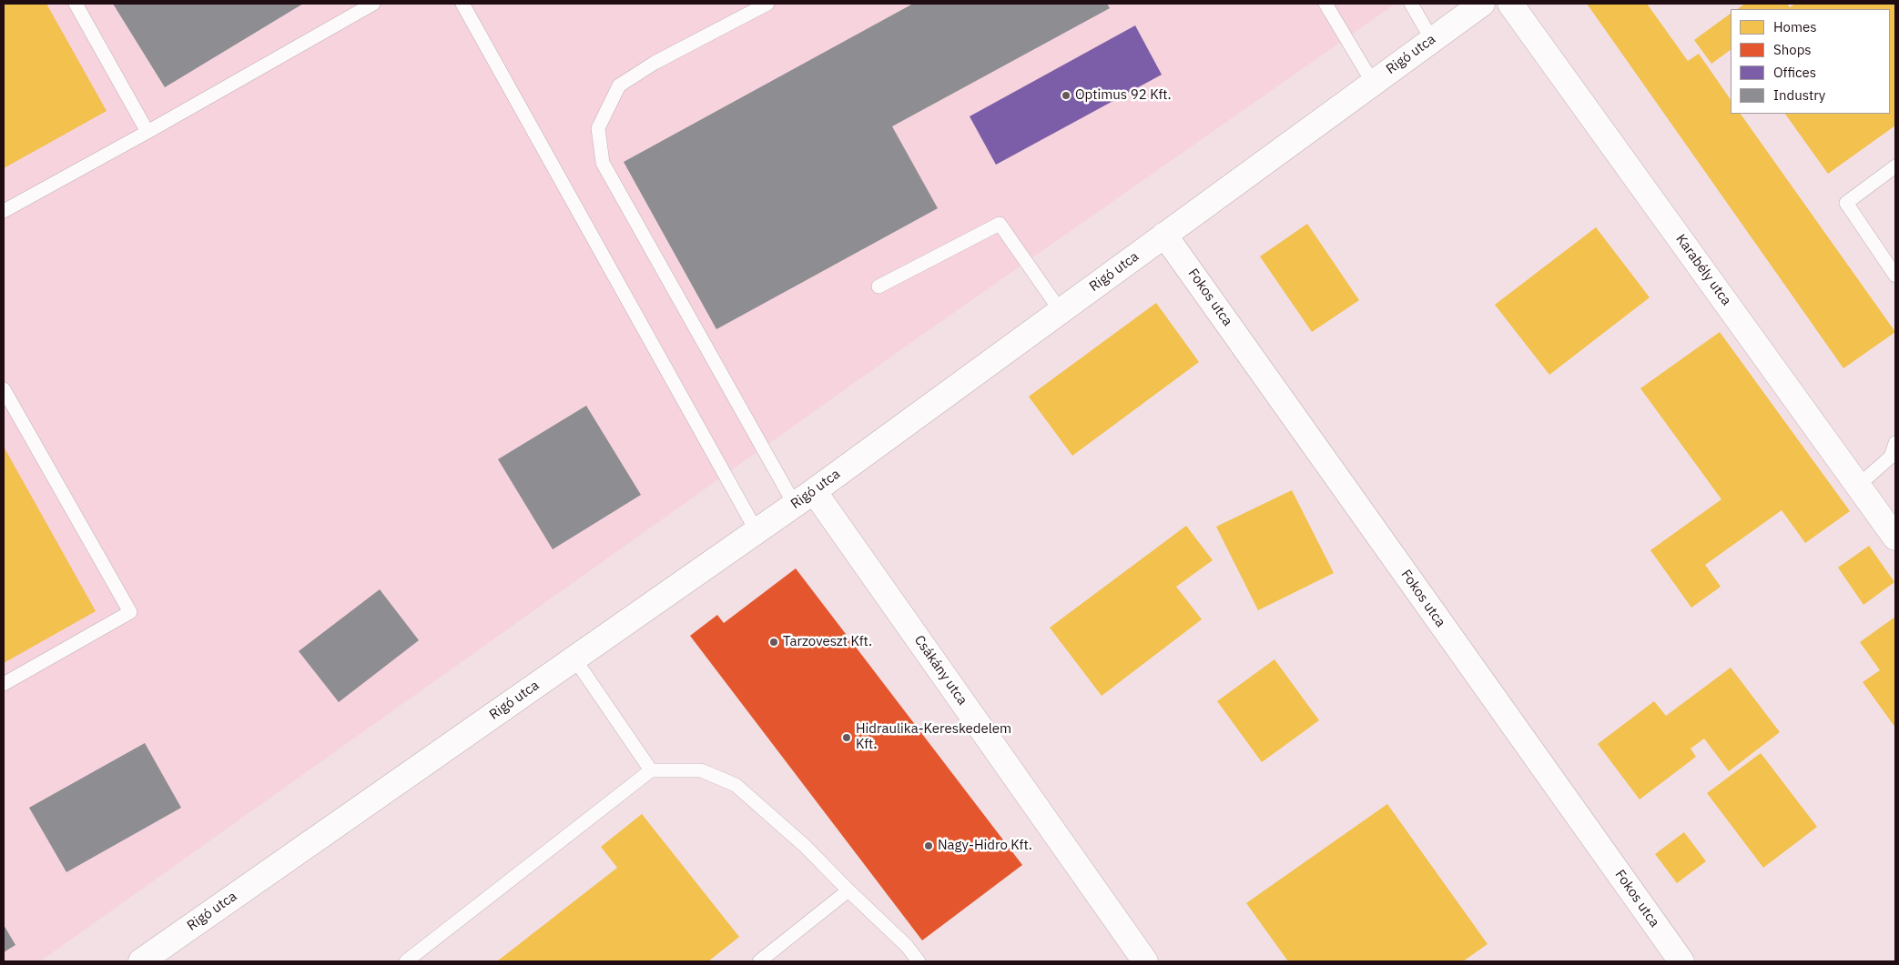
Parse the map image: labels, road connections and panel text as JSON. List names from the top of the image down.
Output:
{
  "streets": {
    "street": [
      "Rigó utca",
      "Karabély utca",
      "Fokos utca",
      "Csákány utca"
    ]
  },
  "crossings": [
    ["Rigó utca", "Fokos utca"],
    ["Rigó utca", "Csákány utca"]
  ],
  "places": [
    "Optimus 92 Kft.",
    "Tarzoveszt Kft.",
    "Hidraulika-Kereskedelem Kft.",
    "Nagy-Hidro Kft."
  ],
  "legend": [
    "Homes",
    "Shops",
    "Offices",
    "Industry"
  ]
}
